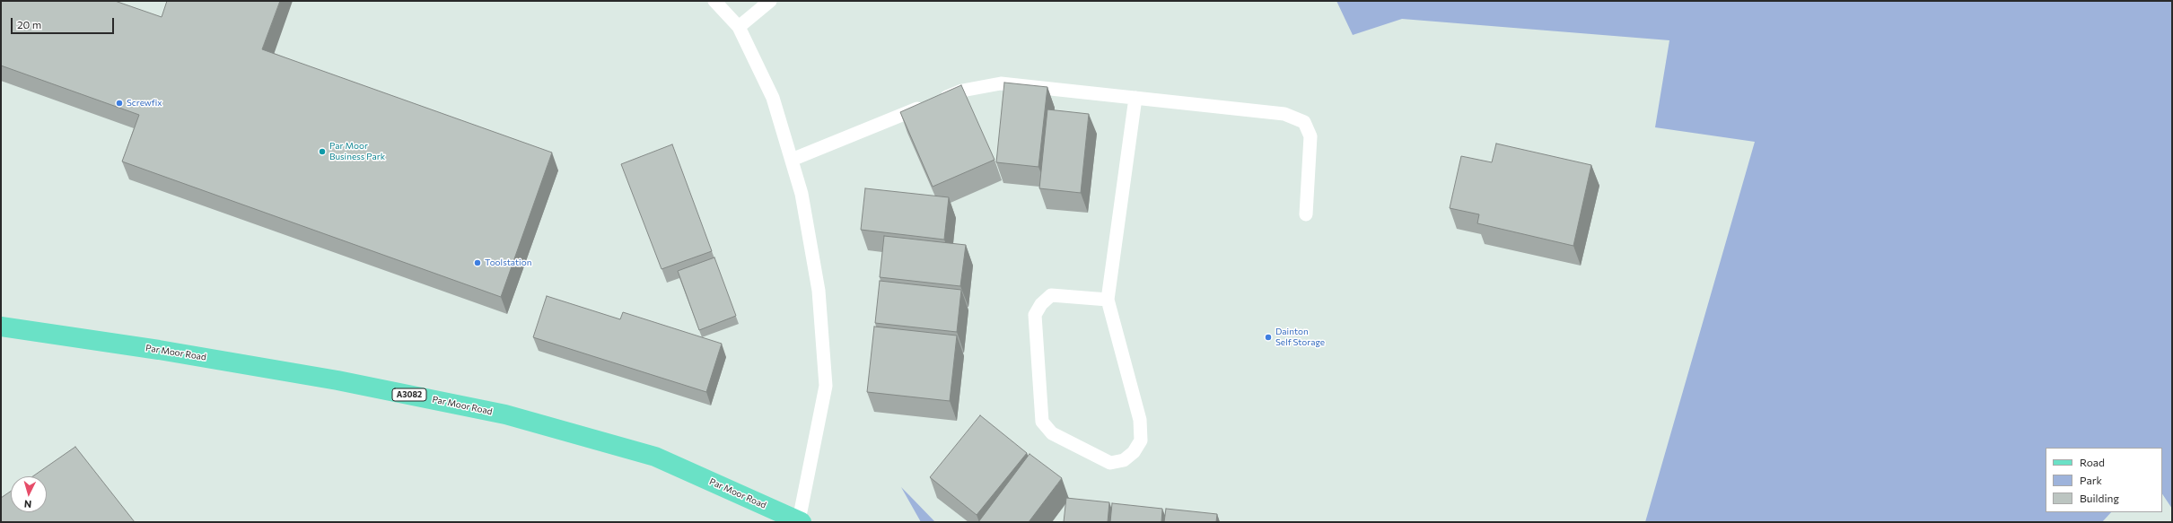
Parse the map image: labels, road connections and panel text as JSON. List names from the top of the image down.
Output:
{
  "streets": {
    "main road": ["Par Moor Road", "A3082"]
  },
  "places": [
    "Screwfix",
    "Par Moor Business Park",
    "Toolstation",
    "Dainton Self Storage"
  ],
  "legend": ["Road", "Park", "Building"],
  "scale_bar": "20 m",
  "north": "bottom"
}
